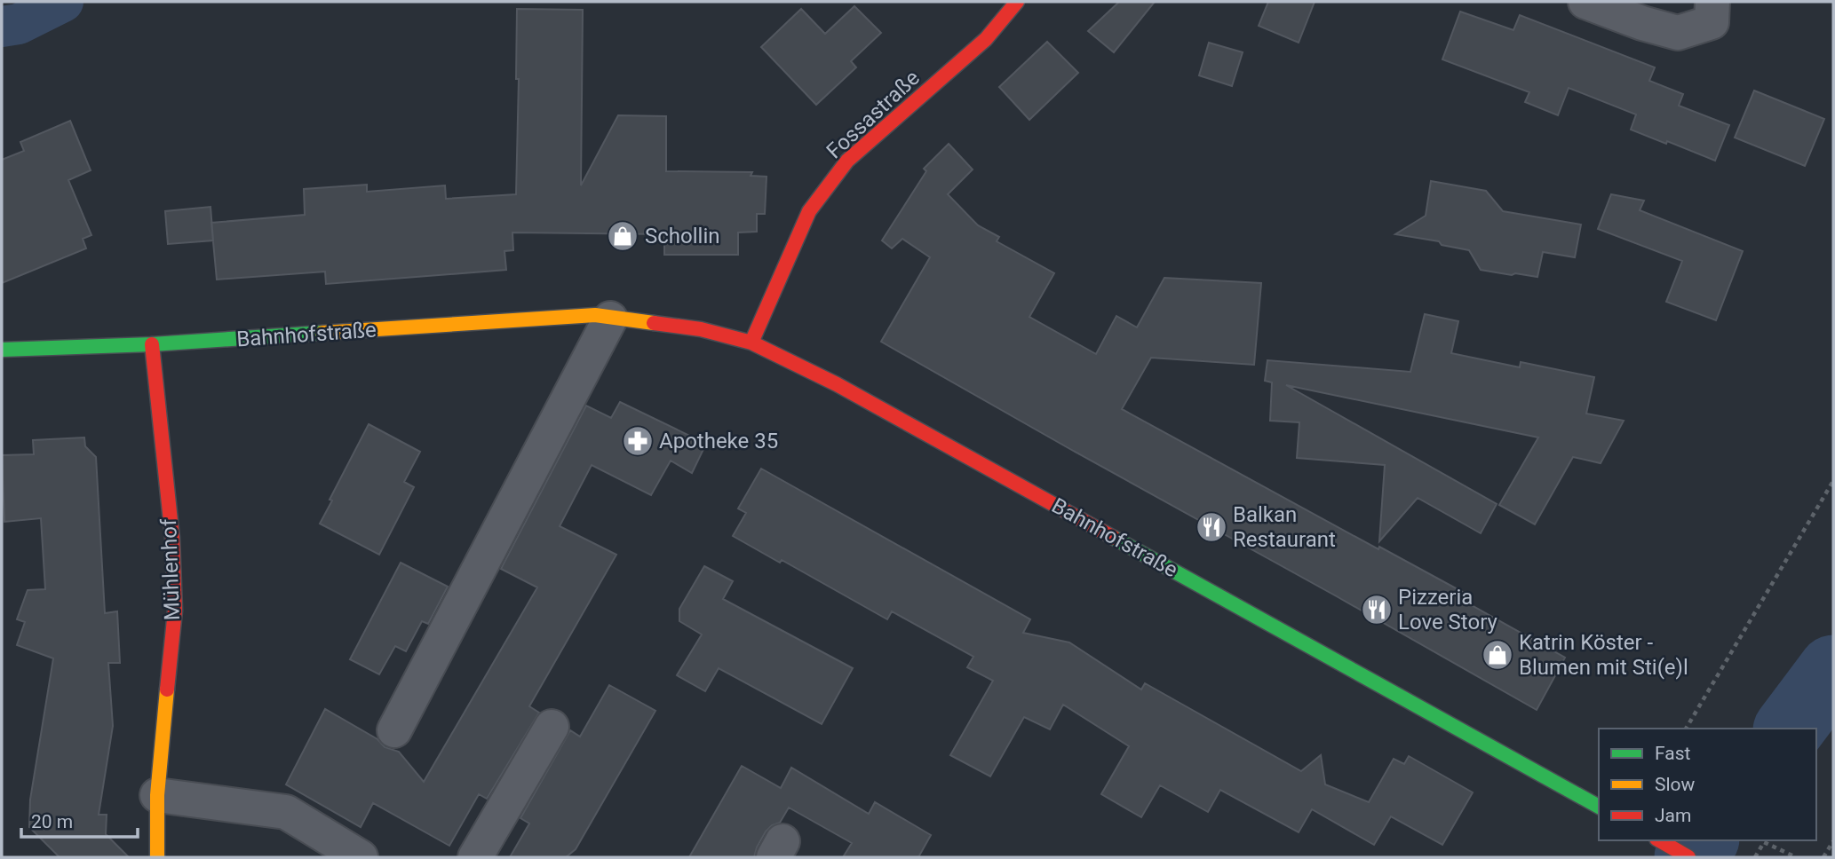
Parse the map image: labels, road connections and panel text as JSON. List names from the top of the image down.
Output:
{
  "streets": {
    "street": ["Fossastraße", "Bahnhofstraße", "Mühlenhof"]
  },
  "crossings": [
    ["Fossastraße", "Bahnhofstraße"],
    ["Bahnhofstraße", "Mühlenhof"]
  ],
  "places": {
    "shop": ["Schollin", "Katrin Köster - Blumen mit Sti(e)l"],
    "pharmacy": ["Apotheke 35"],
    "restaurant": ["Balkan Restaurant", "Pizzeria Love Story"]
  },
  "legend": ["Fast", "Slow", "Jam"],
  "scale_bar": "20 m"
}
